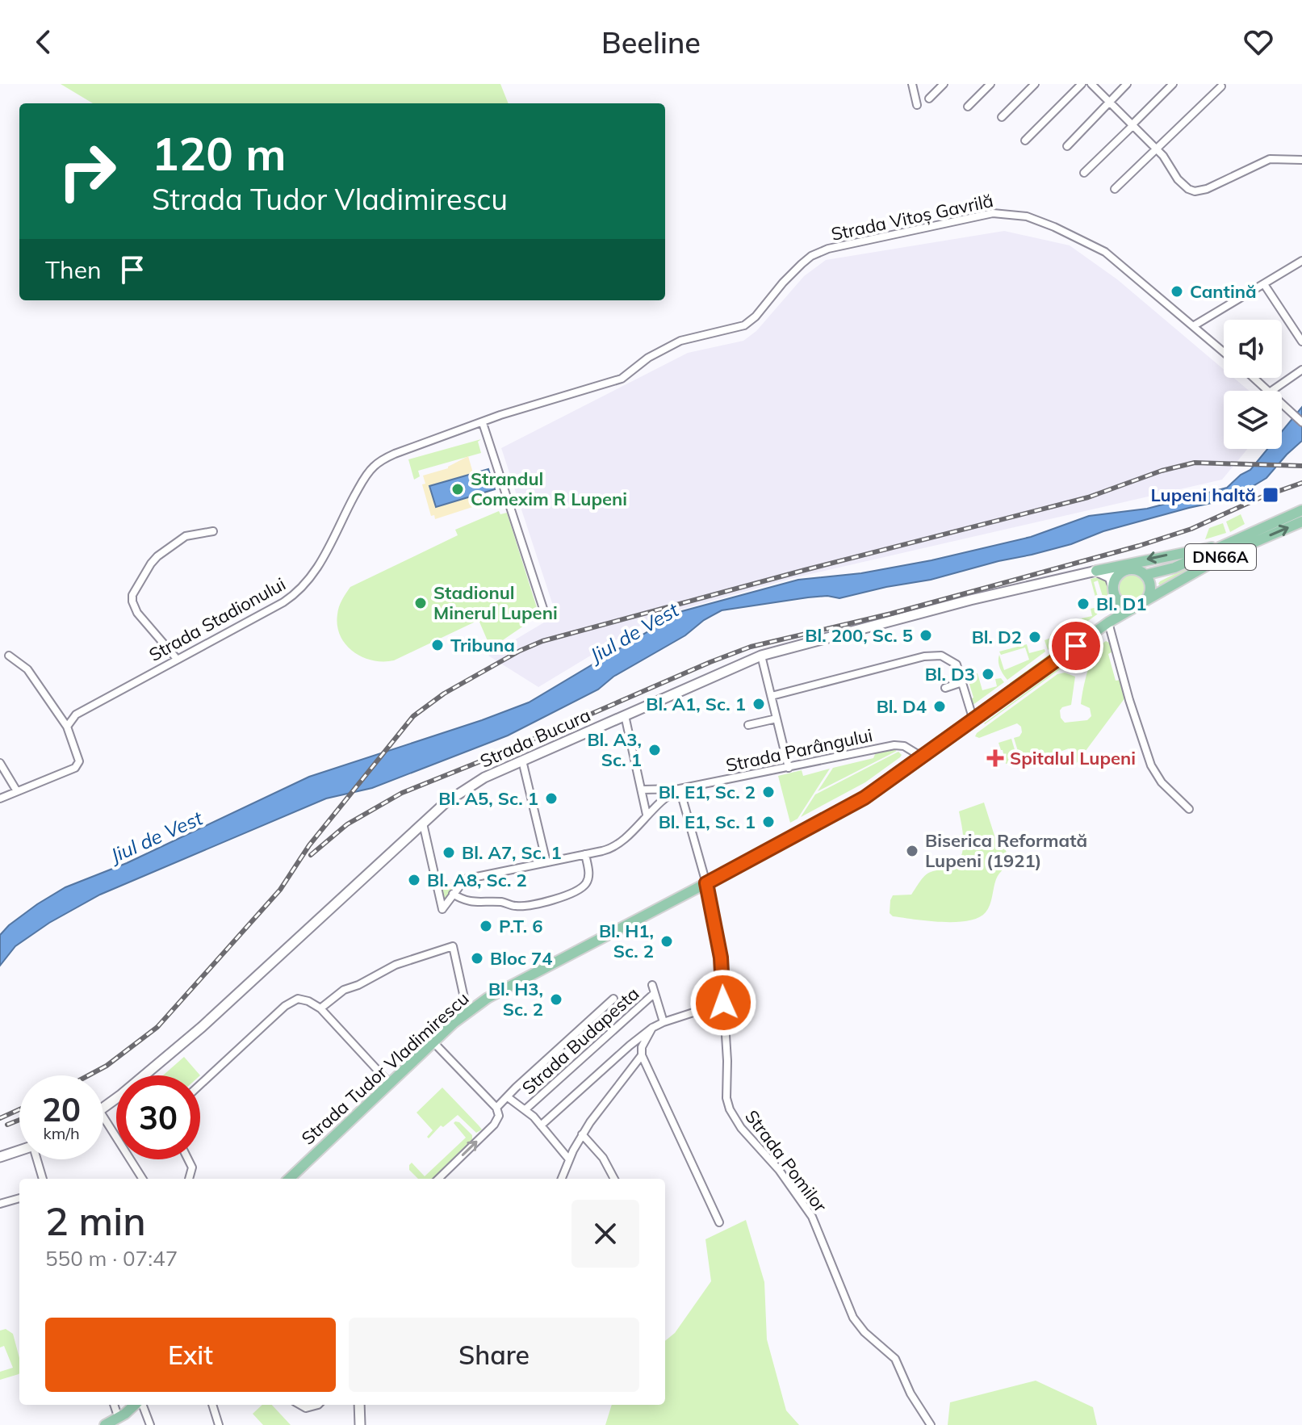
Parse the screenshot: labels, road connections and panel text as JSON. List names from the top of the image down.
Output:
{
  "streets": {
    "main road": ["DN66A", "Strada Bucura", "Strada Tudor Vladimirescu"],
    "street": [
      "Strada Vitoș Gavrilă",
      "Strada Stadionului",
      "Strada Parângului",
      "Strada Budapesta",
      "Strada Pomilor"
    ]
  },
  "crossings": [
    ["Strada Vitoș Gavrilă", "Strada Stadionului"],
    ["DN66A", "Strada Bucura"],
    ["DN66A", "Strada Tudor Vladimirescu"],
    ["Strada Bucura", "Strada Parângului"],
    ["Strada Bucura", "Strada Tudor Vladimirescu"],
    ["Strada Parângului", "Strada Tudor Vladimirescu"],
    ["Strada Tudor Vladimirescu", "Strada Pomilor"]
  ],
  "water": ["Jiul de Vest"],
  "places": {
    "other": [
      "Cantină",
      "Strandul Comexim R Lupeni",
      "Stadionul Minerul Lupeni",
      "Bl. D1",
      "Bl. 200, Sc. 5",
      "Bl. D2",
      "Tribuna",
      "Bl. D3",
      "Bl. A1, Sc. 1",
      "Bl. D4",
      "Bl. A3, Sc. 1",
      "Bl. E1, Sc. 2",
      "Bl. A5, Sc. 1",
      "Bl. E1, Sc. 1",
      "Biserica Reformată Lupeni (1921)",
      "Bl. A7, Sc. 1",
      "Bl. A8, Sc. 2",
      "P.T. 6",
      "Bl. H1, Sc. 2",
      "Bloc 74",
      "Bl. H3, Sc. 2"
    ],
    "transit": ["Lupeni haltă"],
    "health": ["Spitalul Lupeni"]
  },
  "page": {
    "header": "Beeline",
    "turn": ["120 m", "Strada Tudor Vladimirescu"],
    "then": "Then",
    "speed": "20 km/h",
    "limit": "30",
    "heading": ["2 min", "550 m · 07:47"],
    "buttons": ["Exit", "Share"]
  }
}
